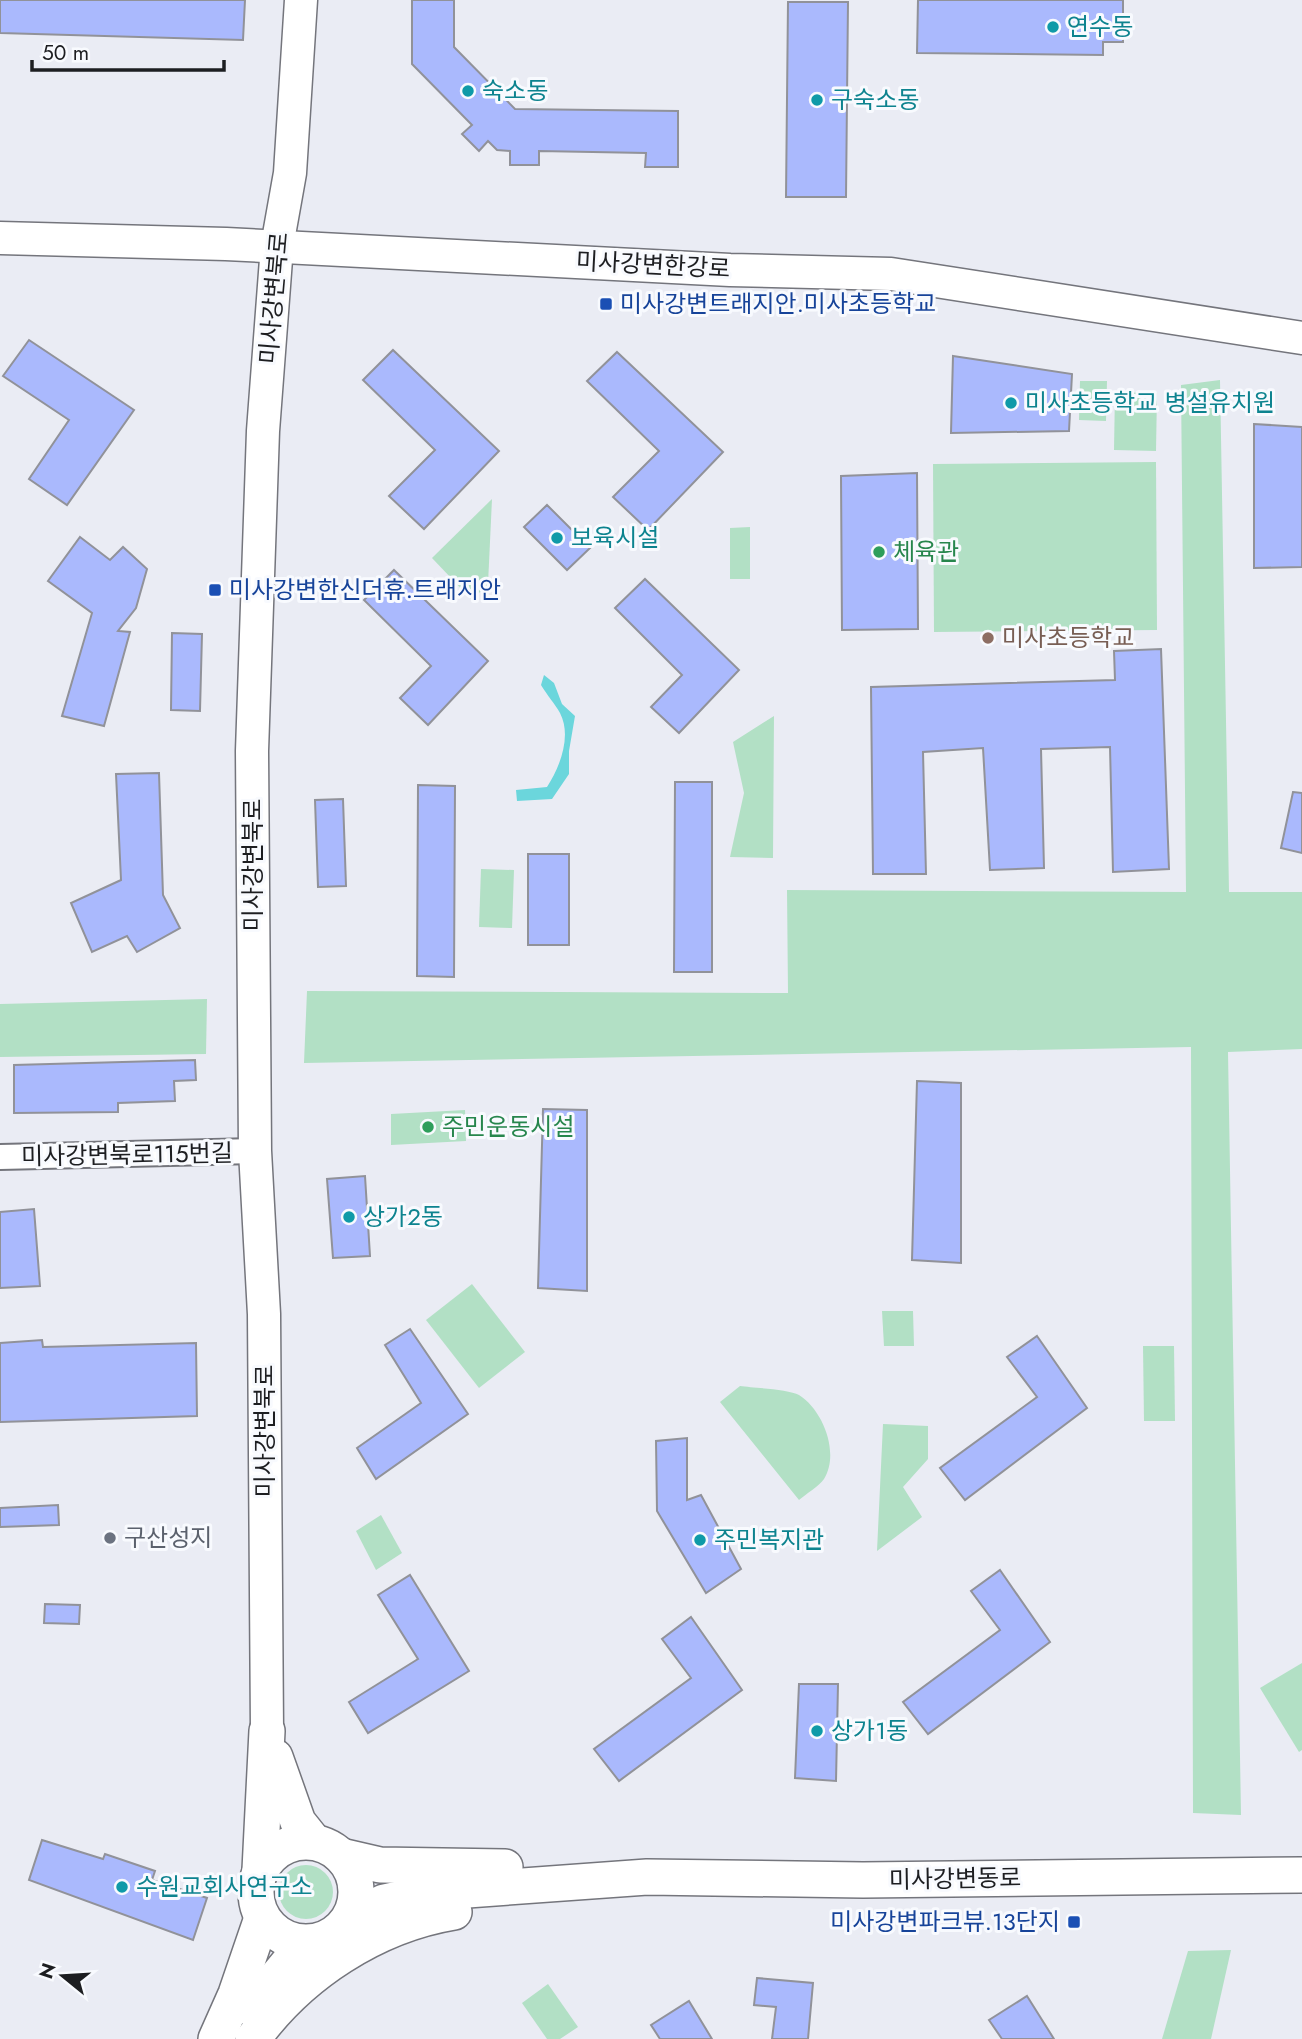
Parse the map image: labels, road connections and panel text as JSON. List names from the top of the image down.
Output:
{
  "streets": {
    "main road": ["미사강변동로"],
    "street": ["미사강변한강로", "미사강변북로", "미사강변북로115번길"]
  },
  "crossings": [
    ["미사강변한강로", "미사강변북로"],
    ["미사강변북로", "미사강변북로115번길"]
  ],
  "places": {
    "other": [
      "연수동",
      "숙소동",
      "구숙소동",
      "미사초등학교 병설유치원",
      "보육시설",
      "체육관",
      "미사초등학교",
      "주민운동시설",
      "상가2동",
      "구산성지",
      "주민복지관",
      "상가1동",
      "수원교회사연구소"
    ],
    "transit": ["미사강변트래지안.미사초등학교", "미사강변한신더휴.트래지안", "미사강변파크뷰.13단지"]
  },
  "scale_bar": "50 m",
  "north": "left"
}
